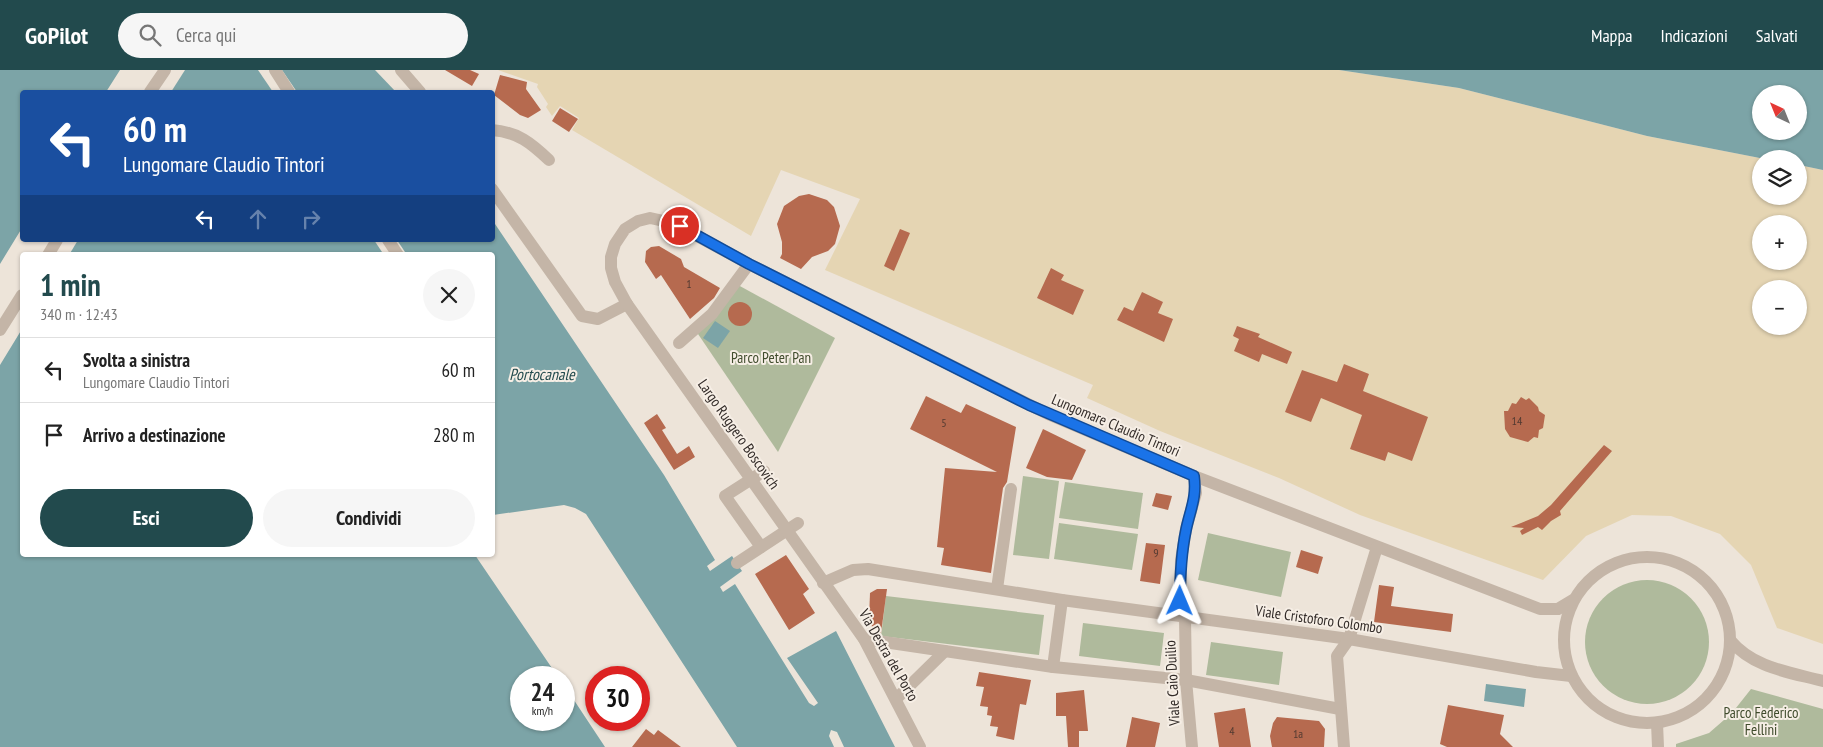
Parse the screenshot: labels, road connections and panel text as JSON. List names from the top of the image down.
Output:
{
  "streets": {
    "street": [
      "Lungomare Claudio Tintori",
      "Largo Ruggero Boscovich",
      "Viale Cristoforo Colombo",
      "Via Destra del Porto",
      "Viale Caio Duilio"
    ]
  },
  "crossings": [
    ["Lungomare Claudio Tintori", "Largo Ruggero Boscovich"],
    ["Lungomare Claudio Tintori", "Viale Cristoforo Colombo"],
    ["Lungomare Claudio Tintori", "Viale Caio Duilio"],
    ["Largo Ruggero Boscovich", "Viale Cristoforo Colombo"],
    ["Largo Ruggero Boscovich", "Via Destra del Porto"],
    ["Viale Cristoforo Colombo", "Via Destra del Porto"],
    ["Viale Cristoforo Colombo", "Viale Caio Duilio"]
  ],
  "water": ["Portocanale"],
  "parks": ["Parco Peter Pan", "Parco Federico Fellini"],
  "house_numbers": [
    "1",
    "14",
    "5",
    "9",
    "4",
    "1a"
  ],
  "north": "top left",
  "page": {
    "header": "GoPilot",
    "search": "Cerca qui",
    "nav": ["Mappa", "Indicazioni", "Salvati"],
    "map_buttons": ["+", "−"],
    "turn": ["60 m", "Lungomare Claudio Tintori"],
    "heading": ["1 min", "340 m · 12:43"],
    "list": [
      {
        "name": "Svolta a sinistra",
        "note": "Lungomare Claudio Tintori",
        "value": "60 m"
      },
      {
        "name": "Arrivo a destinazione",
        "value": "280 m"
      }
    ],
    "buttons": ["Esci", "Condividi"],
    "speed": "24 km/h",
    "limit": "30"
  }
}
